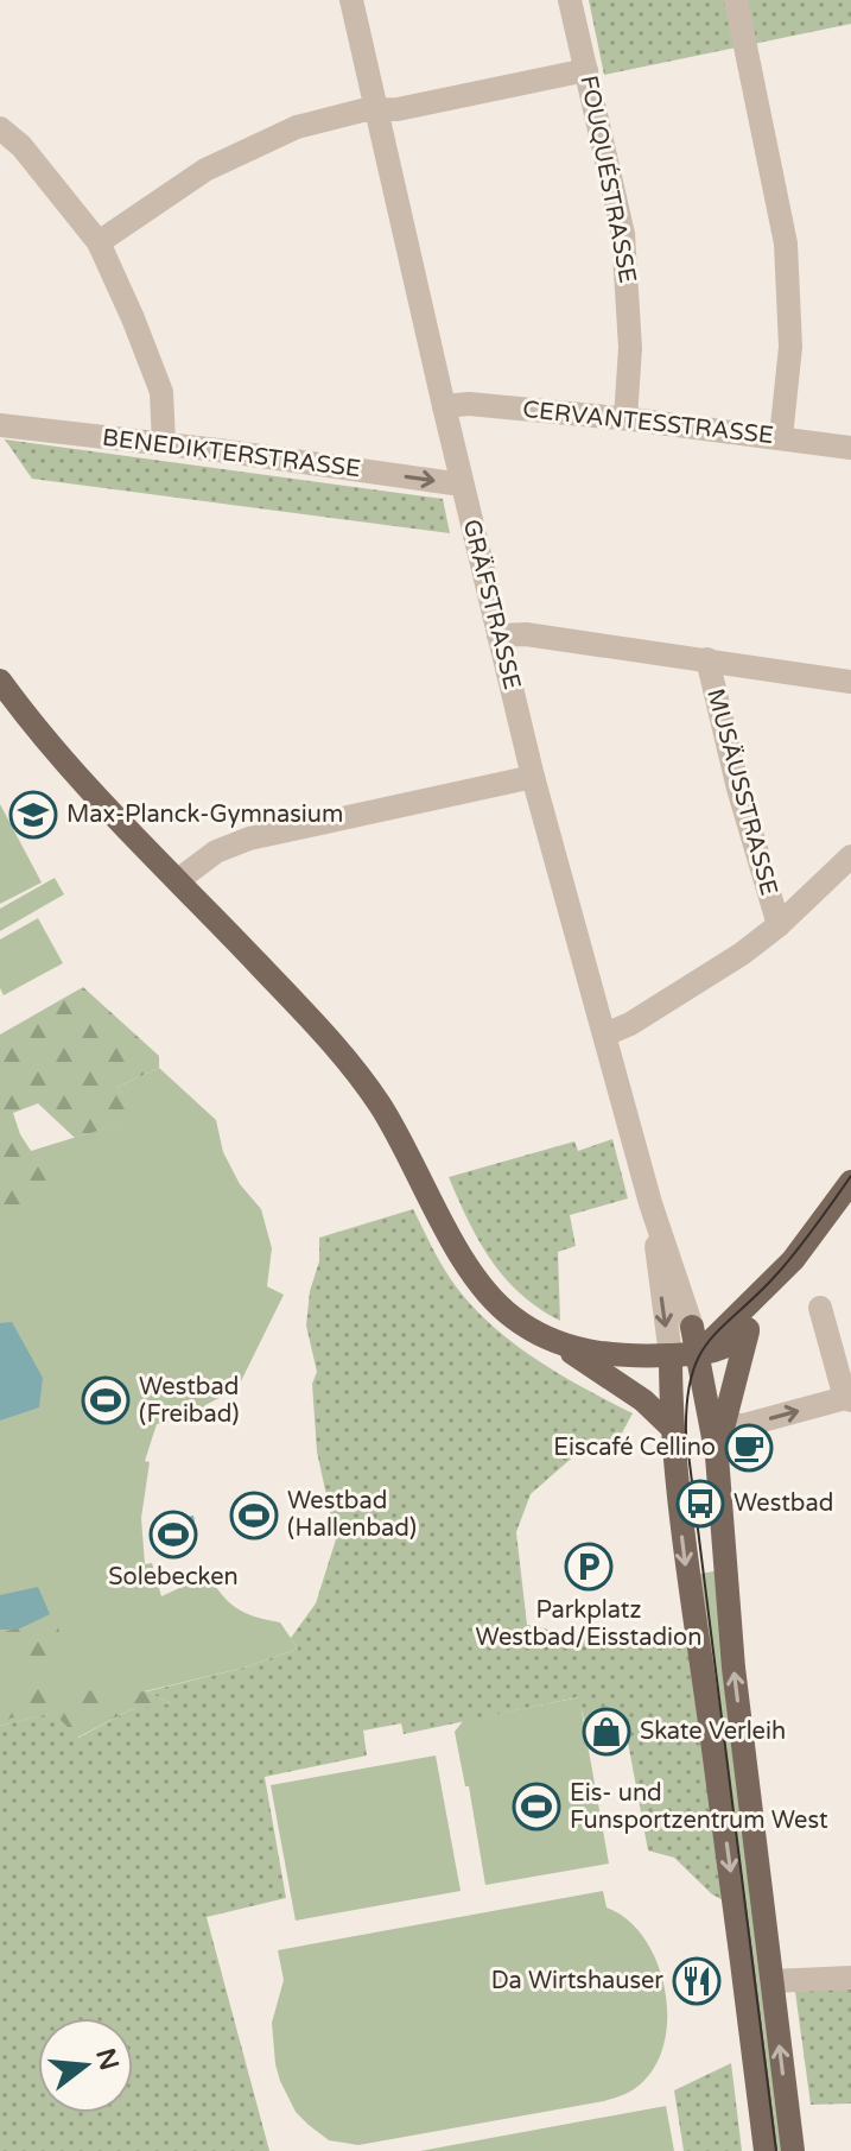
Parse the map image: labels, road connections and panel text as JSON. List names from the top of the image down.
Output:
{
  "streets": {
    "street": [
      "FOUQUÉSTRASSE",
      "CERVANTESSTRASSE",
      "BENEDIKTERSTRASSE",
      "GRÄFSTRASSE",
      "MUSÄUSSTRASSE"
    ]
  },
  "crossings": [
    ["FOUQUÉSTRASSE", "CERVANTESSTRASSE"],
    ["CERVANTESSTRASSE", "GRÄFSTRASSE"],
    ["BENEDIKTERSTRASSE", "GRÄFSTRASSE"]
  ],
  "one_way": ["BENEDIKTERSTRASSE"],
  "places": {
    "school or university": ["Max-Planck-Gymnasium"],
    "sports": [
      "Westbad (Freibad)",
      "Westbad (Hallenbad)",
      "Solebecken",
      "Eis- und Funsportzentrum West"
    ],
    "cafe": ["Eiscafé Cellino"],
    "bus stop": ["Westbad"],
    "parking": ["Parkplatz Westbad/Eisstadion"],
    "shop": ["Skate Verleih"],
    "restaurant": ["Da Wirtshauser"]
  },
  "north": "right"
}
